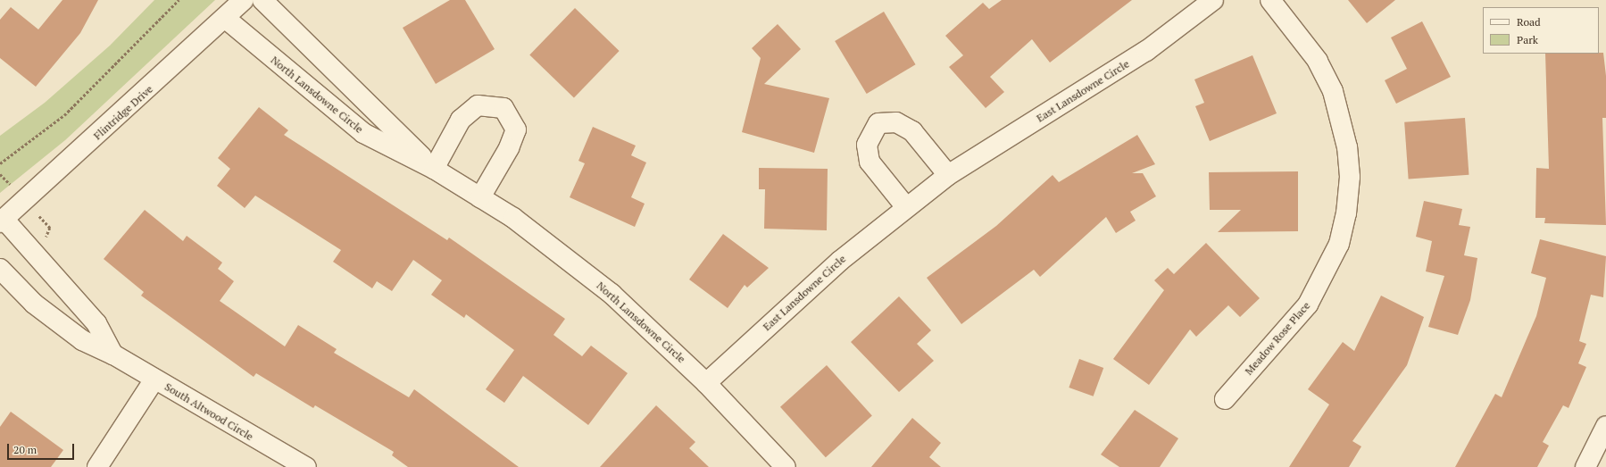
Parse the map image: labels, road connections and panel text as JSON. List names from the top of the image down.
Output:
{
  "streets": {
    "street": [
      "East Lansdowne Circle",
      "North Lansdowne Circle",
      "Flintridge Drive",
      "Meadow Rose Place",
      "South Altwood Circle"
    ]
  },
  "crossings": [
    ["East Lansdowne Circle", "North Lansdowne Circle"],
    ["North Lansdowne Circle", "Flintridge Drive"]
  ],
  "legend": ["Road", "Park"],
  "scale_bar": "20 m"
}
